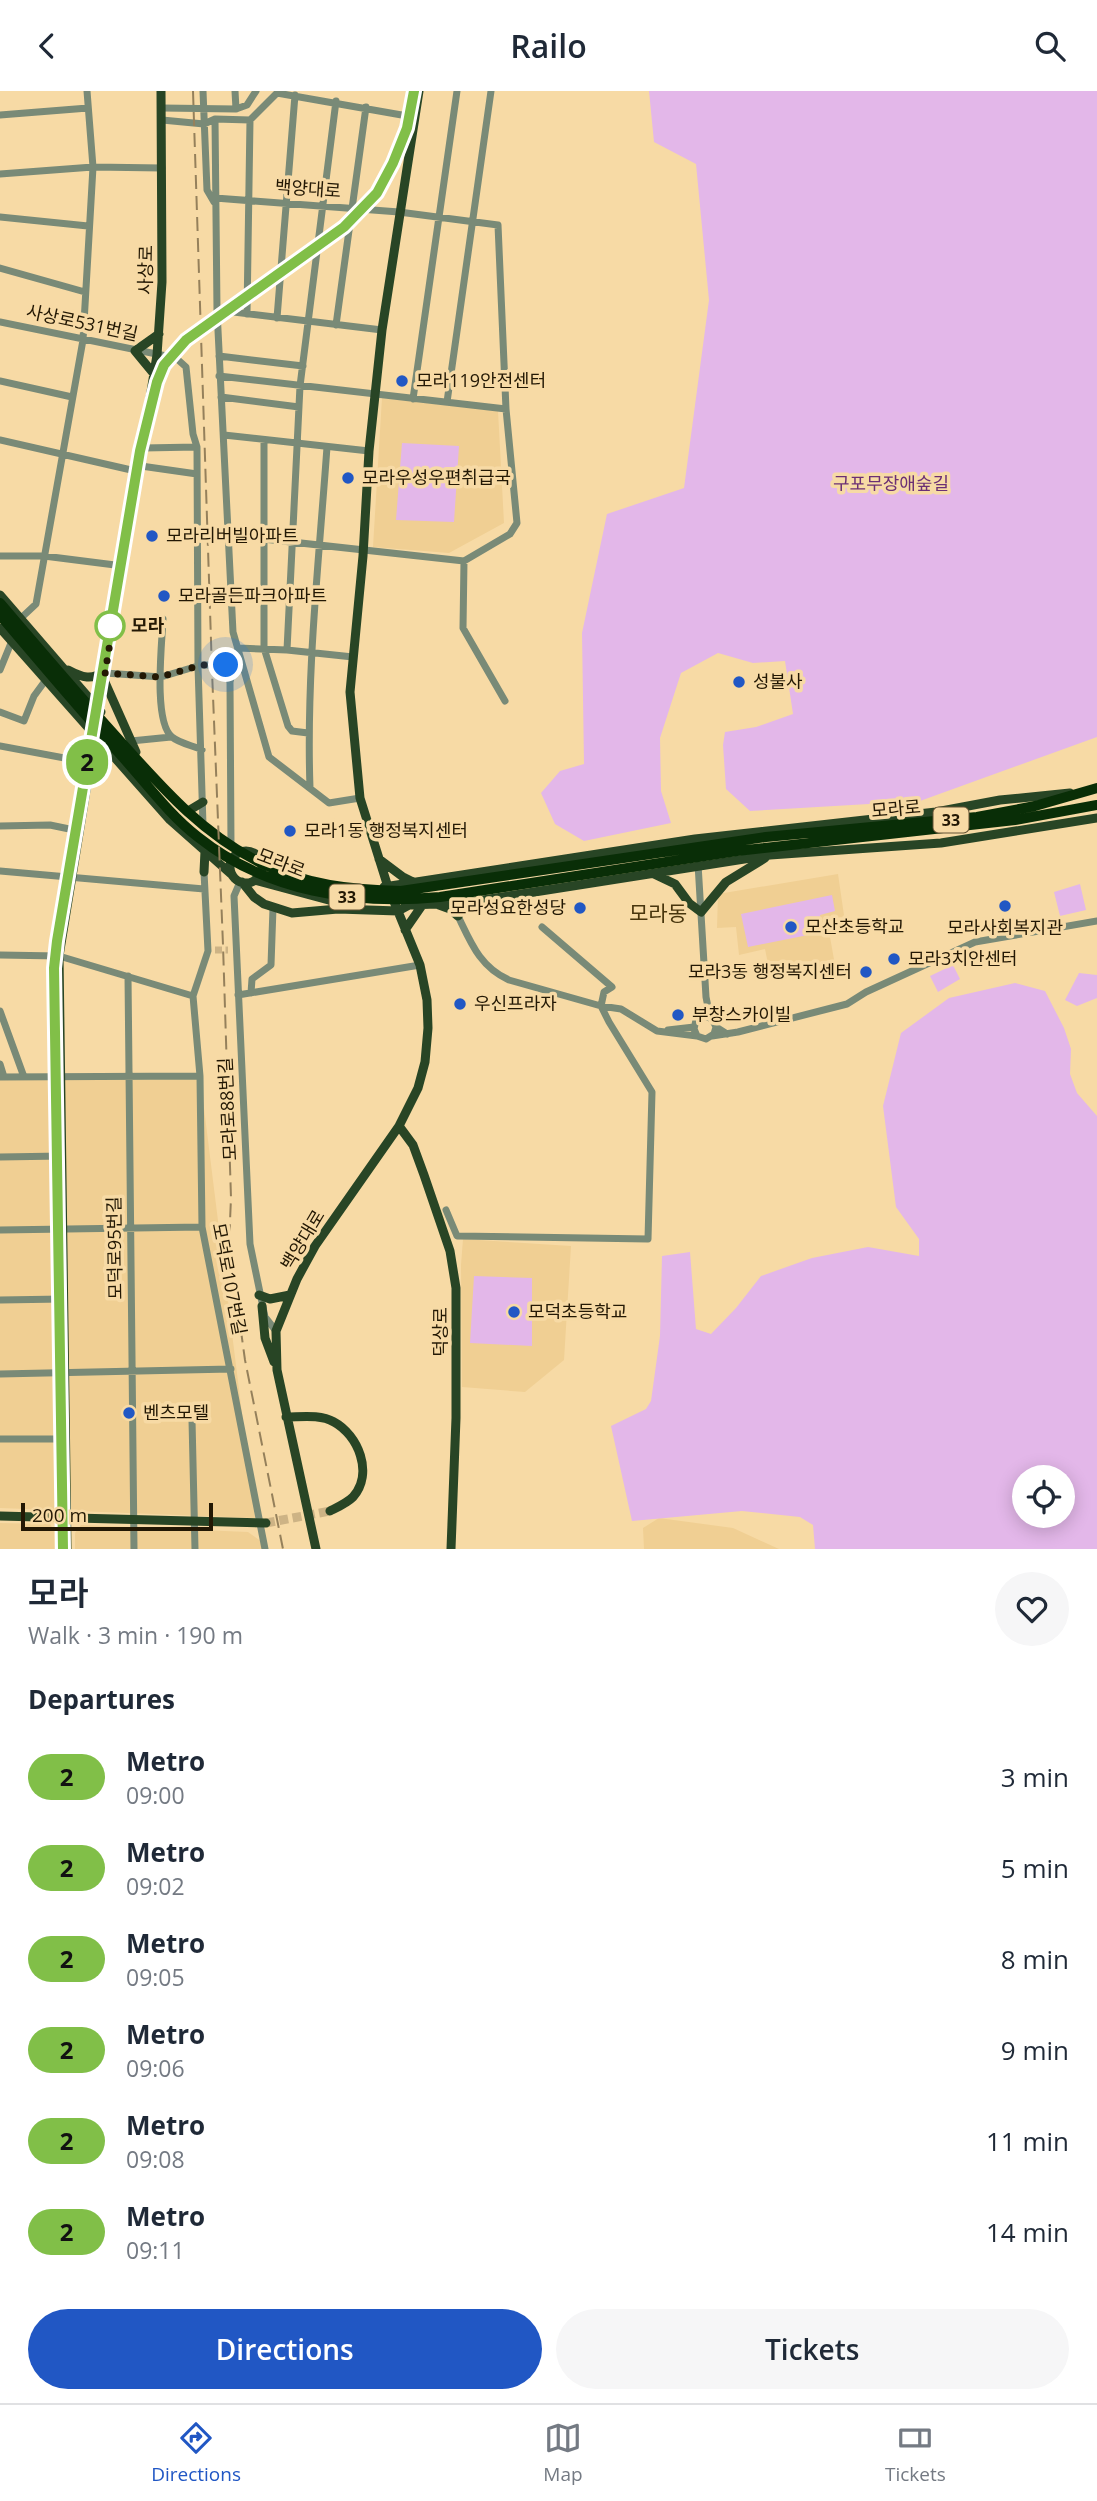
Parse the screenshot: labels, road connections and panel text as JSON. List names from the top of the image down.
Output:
{
  "streets": {
    "highway": ["모라로", "33"],
    "main road": ["백양대로", "사상로", "덕상로"],
    "street": [
      "사상로531번길",
      "모라로88번길",
      "모덕로95번길",
      "모덕로107번길"
    ]
  },
  "crossings": [
    ["백양대로", "모라로"],
    ["백양대로", "모라로88번길"],
    ["백양대로", "덕상로"],
    ["사상로", "사상로531번길"],
    ["사상로", "모라로"],
    ["모라로", "모라로88번길"]
  ],
  "districts": ["모라동"],
  "parks": ["구포무장애숲길"],
  "places": [
    "모라119안전센터",
    "모라우성우편취급국",
    "모라리버빌아파트",
    "모라골든파크아파트",
    "모라",
    "성불사",
    "모라1동 행정복지센터",
    "모라사회복지관",
    "모라성요한성당",
    "모산초등학교",
    "모라3치안센터",
    "모라3동 행정복지센터",
    "우신프라자",
    "부창스카이빌",
    "모덕초등학교",
    "벤츠모텔"
  ],
  "lines": ["metro line 2"],
  "scale_bar": "200 m",
  "page": {
    "header": "Railo",
    "on_map": "2",
    "scale": "200 m",
    "heading": [
      ["모라", "Walk · 3 min · 190 m"],
      "Departures"
    ],
    "list": [
      {
        "mark": "2",
        "name": "Metro",
        "note": "09:00",
        "value": "3 min"
      },
      {
        "mark": "2",
        "name": "Metro",
        "note": "09:02",
        "value": "5 min"
      },
      {
        "mark": "2",
        "name": "Metro",
        "note": "09:05",
        "value": "8 min"
      },
      {
        "mark": "2",
        "name": "Metro",
        "note": "09:06",
        "value": "9 min"
      },
      {
        "mark": "2",
        "name": "Metro",
        "note": "09:08",
        "value": "11 min"
      },
      {
        "mark": "2",
        "name": "Metro",
        "note": "09:11",
        "value": "14 min"
      }
    ],
    "buttons": ["Directions", "Tickets"],
    "tabs": ["Directions", "Map", "Tickets"]
  }
}
